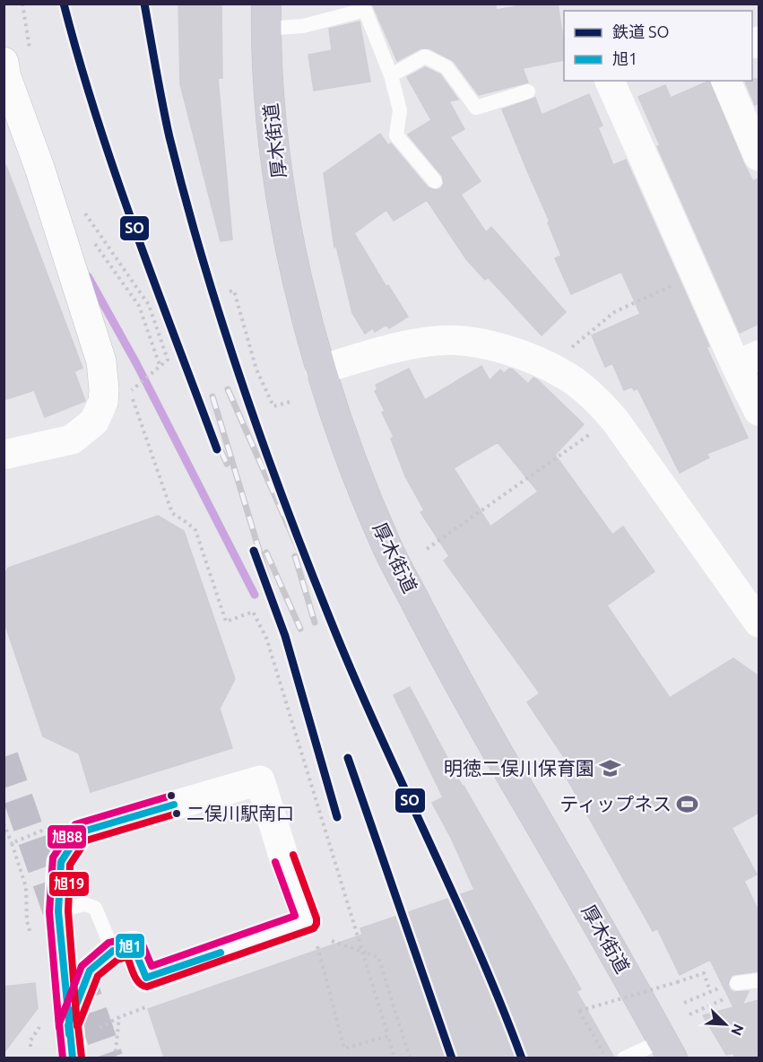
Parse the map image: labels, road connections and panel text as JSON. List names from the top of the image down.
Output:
{
  "streets": {
    "main road": ["厚木街道"]
  },
  "places": {
    "school or university": ["明徳二俣川保育園"],
    "sports": ["ティップネス"],
    "other": ["二俣川駅南口"]
  },
  "lines": [
    "rail line SO",
    "transit line 旭88",
    "transit line 旭1",
    "transit line 旭19"
  ],
  "legend": ["鉄道 SO", "旭1"],
  "north": "bottom right"
}
